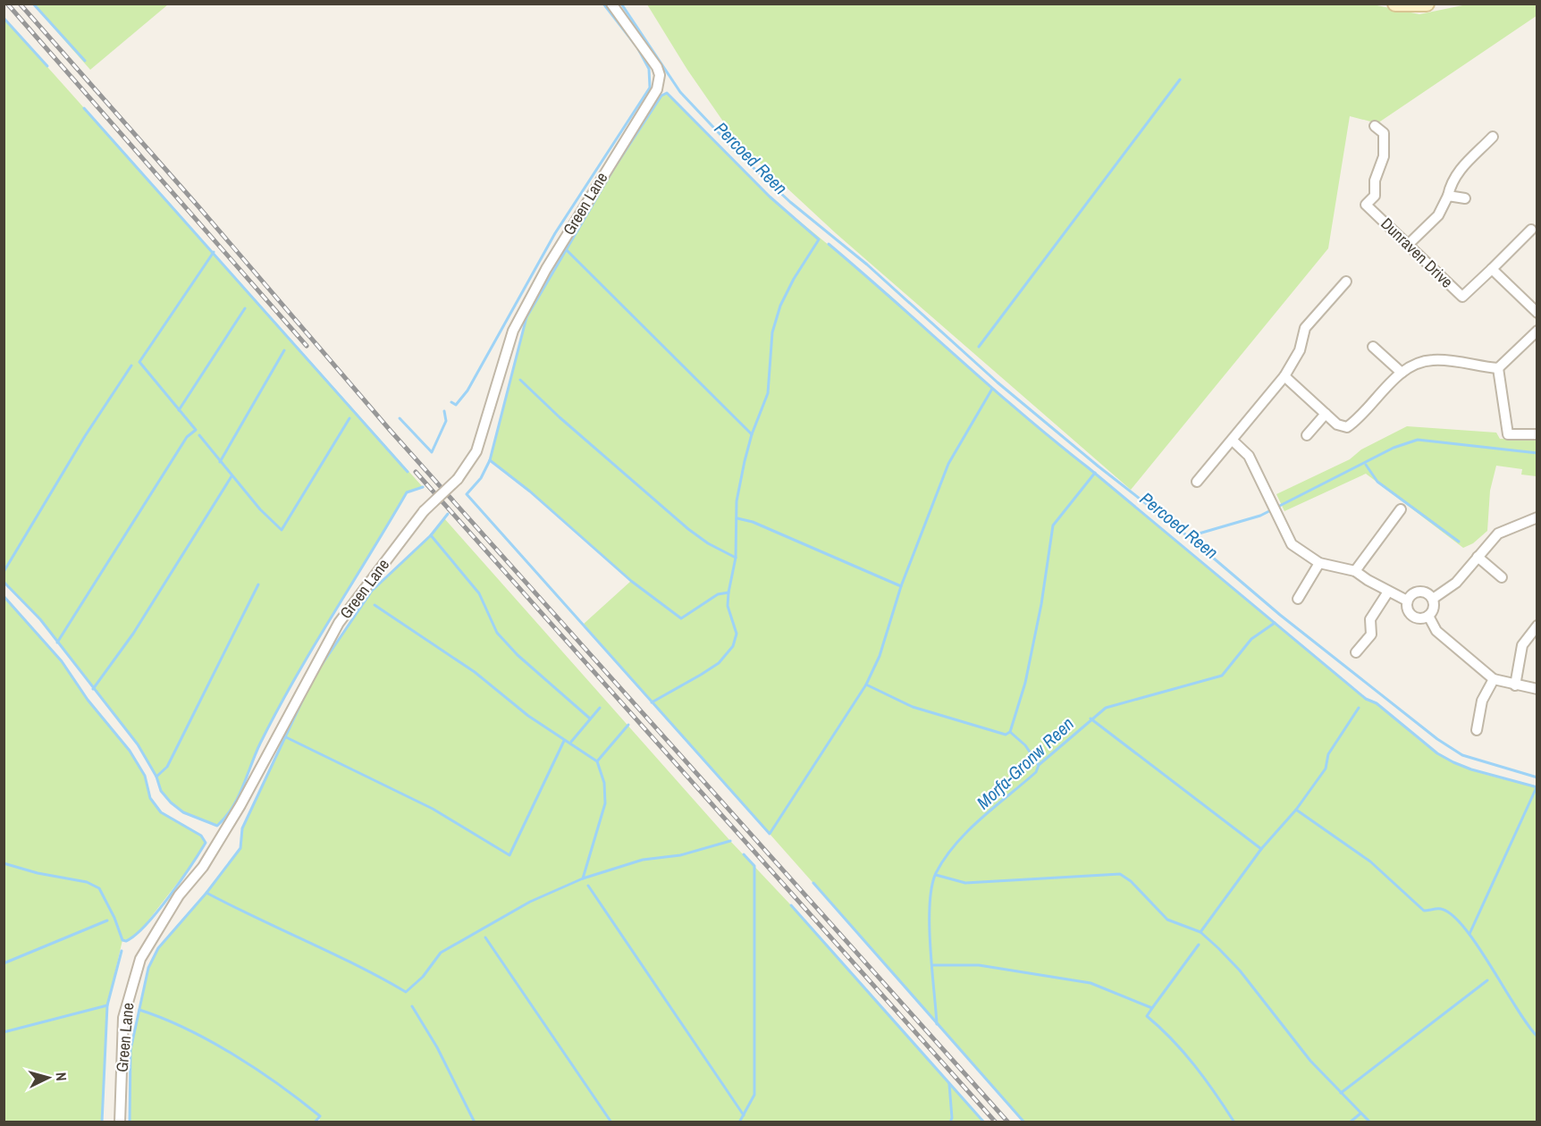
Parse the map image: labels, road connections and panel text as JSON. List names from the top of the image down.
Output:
{
  "streets": {
    "street": ["Green Lane", "Dunraven Drive"]
  },
  "water": ["Percoed Reen", "Morfa-Gronw Reen"],
  "north": "right"
}
